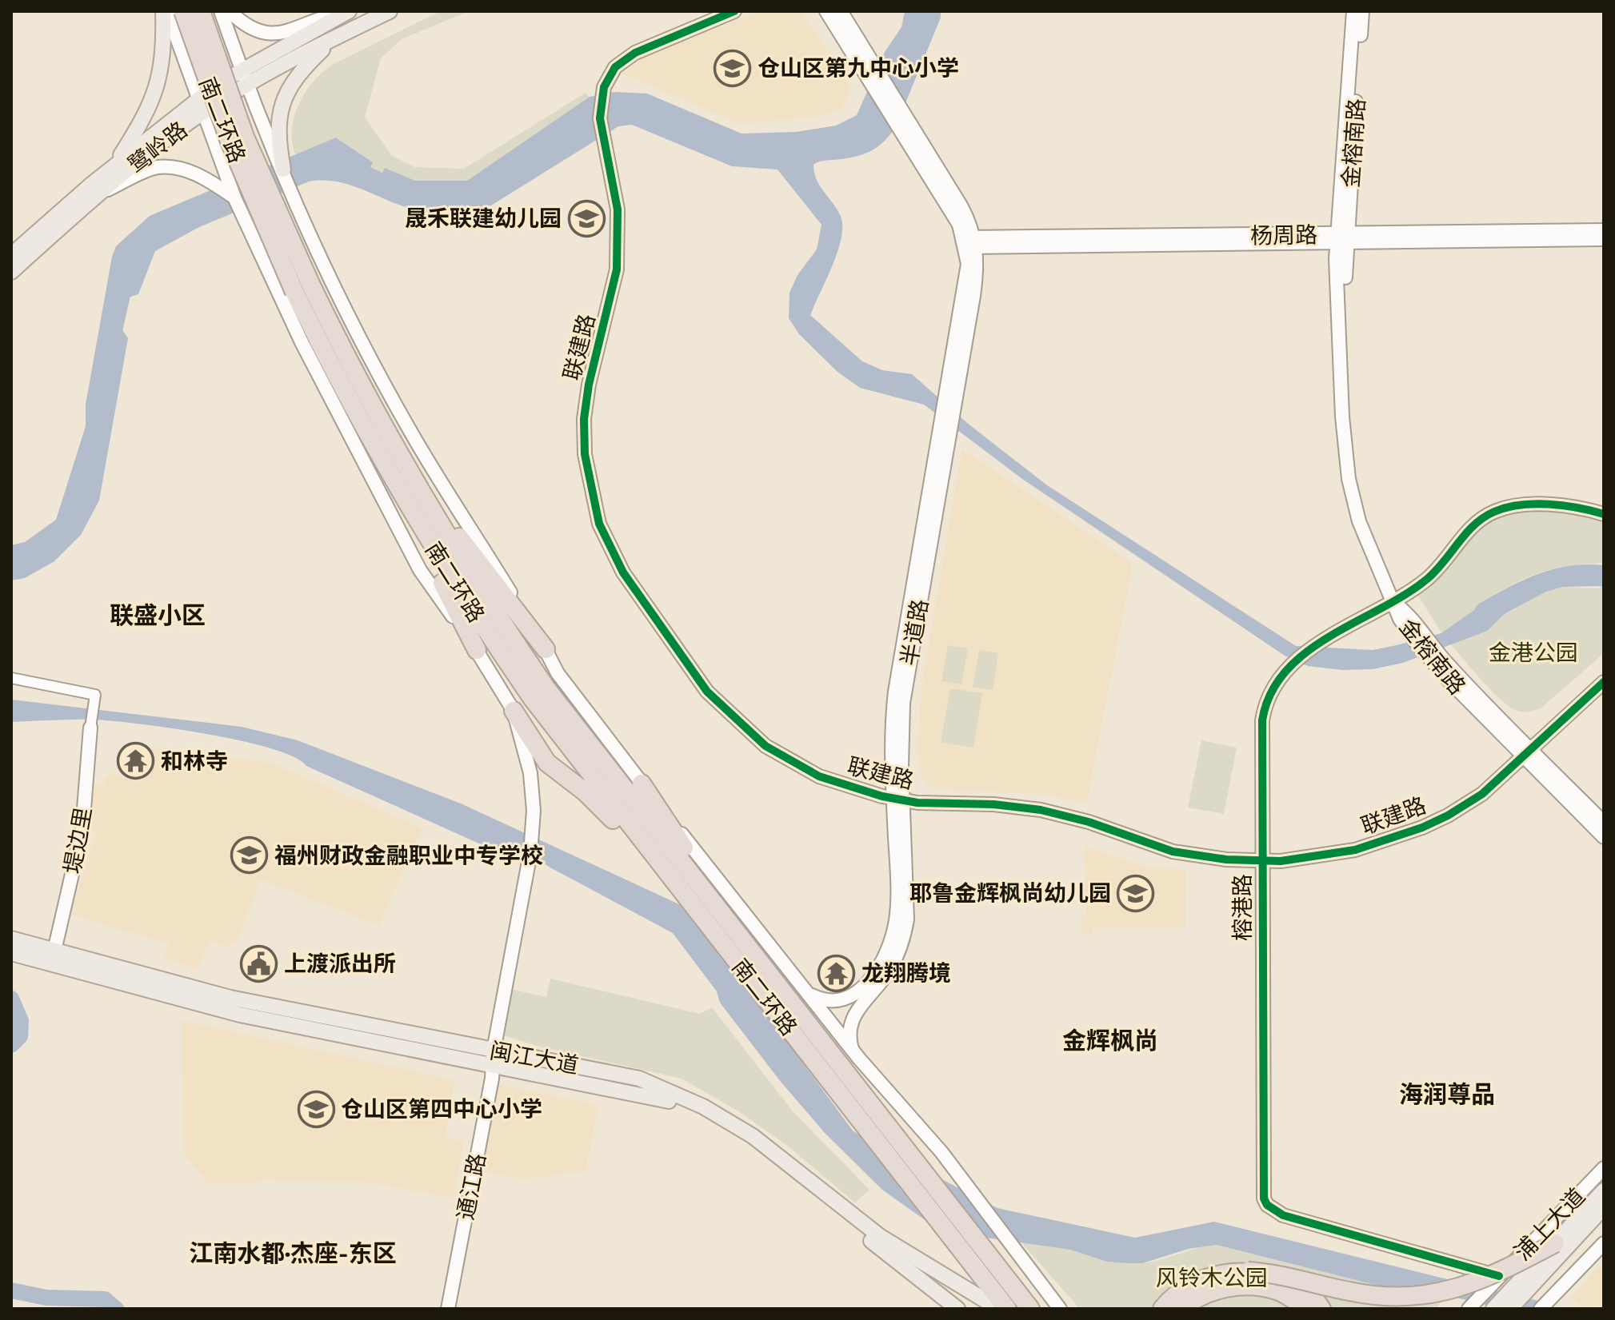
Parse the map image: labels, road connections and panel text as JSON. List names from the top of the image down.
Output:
{
  "streets": {
    "highway": ["南二环路"],
    "main road": [
      "金榕南路",
      "鹭岭路",
      "杨周路",
      "联建路",
      "半道路",
      "堤边里",
      "榕港路",
      "闽江大道",
      "通江路",
      "浦上大道"
    ]
  },
  "crossings": [
    ["金榕南路", "杨周路"],
    ["金榕南路", "联建路"],
    ["金榕南路", "榕港路"],
    ["鹭岭路", "通江路"],
    ["杨周路", "半道路"],
    ["联建路", "半道路"],
    ["联建路", "榕港路"],
    ["堤边里", "闽江大道"],
    ["榕港路", "浦上大道"],
    ["闽江大道", "通江路"]
  ],
  "districts": [
    "联盛小区",
    "金辉枫尚",
    "海润尊品",
    "江南水都·杰座-东区"
  ],
  "parks": ["金港公园", "风铃木公园"],
  "places": {
    "school or university": [
      "仓山区第九中心小学",
      "晟禾联建幼儿园",
      "福州财政金融职业中专学校",
      "耶鲁金辉枫尚幼儿园",
      "仓山区第四中心小学"
    ],
    "temple": ["和林寺", "龙翔腾境"],
    "public building": ["上渡派出所"]
  }
}
